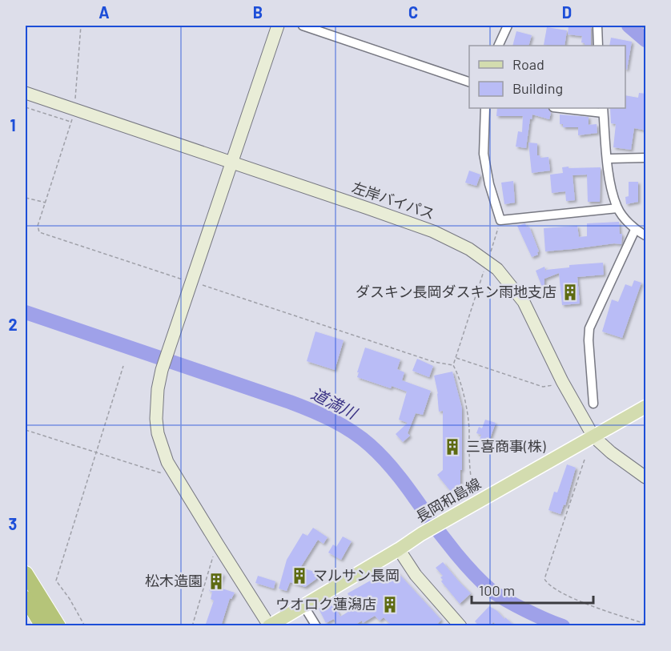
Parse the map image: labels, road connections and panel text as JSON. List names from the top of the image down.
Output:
{
  "streets": {
    "main road": ["長岡和島線"],
    "street": ["左岸バイパス"]
  },
  "crossings": [
    ["左岸バイパス", "長岡和島線"]
  ],
  "water": ["道満川"],
  "places": {
    "building": [
      "ダスキン長岡ダスキン雨地支店",
      "三喜商事(株)",
      "マルサン長岡",
      "松木造園",
      "ウオロク蓮潟店"
    ]
  },
  "legend": ["Road", "Building"],
  "scale_bar": "100 m",
  "grid": {
    "columns": [
      "A",
      "B",
      "C",
      "D"
    ],
    "rows": ["1", "2", "3"]
  }
}
